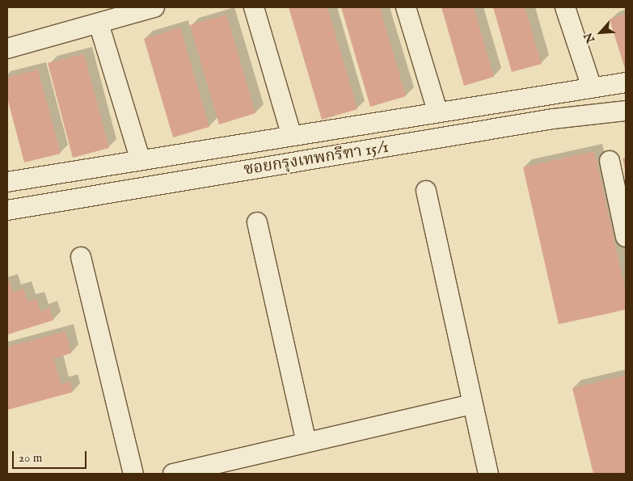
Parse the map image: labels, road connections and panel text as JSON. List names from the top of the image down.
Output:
{
  "streets": {
    "street": ["ซอยกรุงเทพกรีฑา 15/1"]
  },
  "scale_bar": "20 m",
  "north": "bottom left"
}
